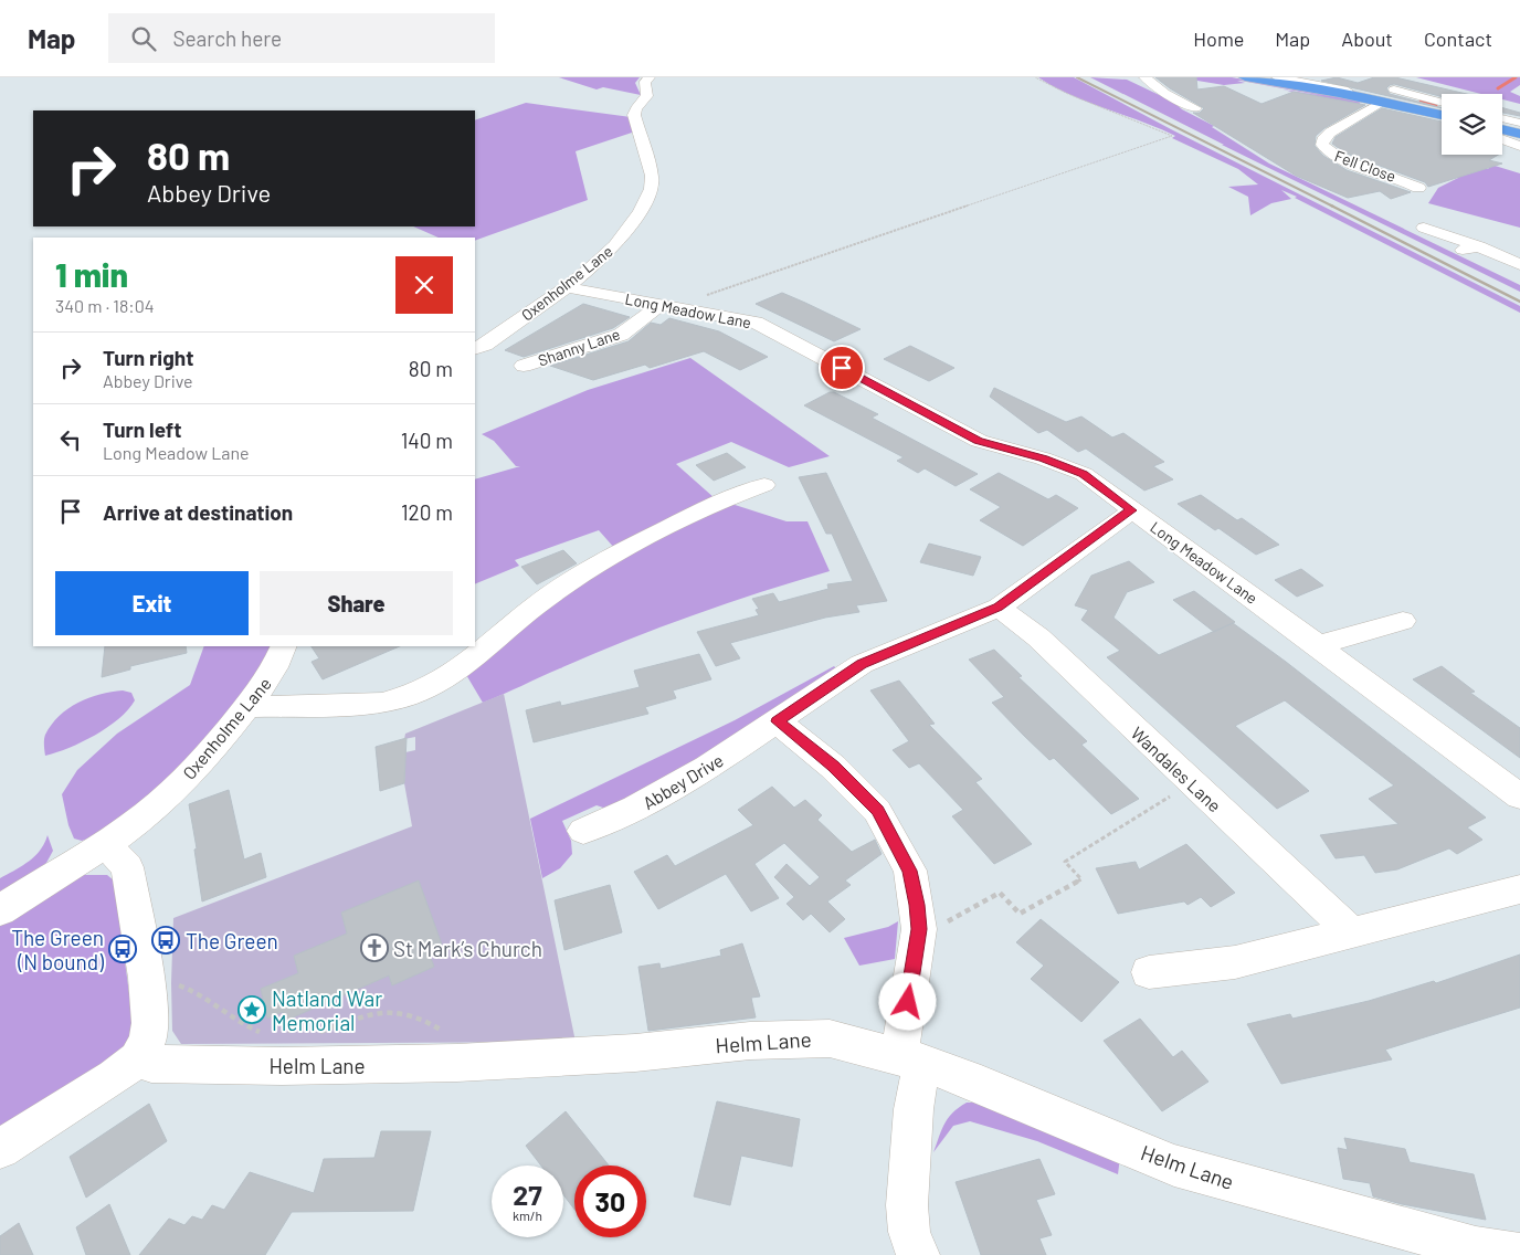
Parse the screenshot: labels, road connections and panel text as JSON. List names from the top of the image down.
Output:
{
  "streets": {
    "street": [
      "Fell Close",
      "Oxenholme Lane",
      "Long Meadow Lane",
      "Shanny Lane",
      "Wandales Lane",
      "Abbey Drive",
      "Helm Lane"
    ]
  },
  "crossings": [
    ["Oxenholme Lane", "Long Meadow Lane"],
    ["Long Meadow Lane", "Shanny Lane"],
    ["Long Meadow Lane", "Abbey Drive"],
    ["Wandales Lane", "Abbey Drive"]
  ],
  "places": {
    "bus stop": ["The Green", "The Green (N bound)"],
    "church": ["St Mark’s Church"],
    "place": ["Natland War Memorial"]
  },
  "page": {
    "header": "Map",
    "search": "Search here",
    "nav": [
      "Home",
      "Map",
      "About",
      "Contact"
    ],
    "turn": ["80 m", "Abbey Drive"],
    "heading": ["1 min", "340 m · 18:04"],
    "list": [
      {
        "name": "Turn right",
        "note": "Abbey Drive",
        "value": "80 m"
      },
      {
        "name": "Turn left",
        "note": "Long Meadow Lane",
        "value": "140 m"
      },
      {
        "name": "Arrive at destination",
        "value": "120 m"
      }
    ],
    "buttons": ["Exit", "Share"],
    "speed": "27 km/h",
    "limit": "30"
  }
}
